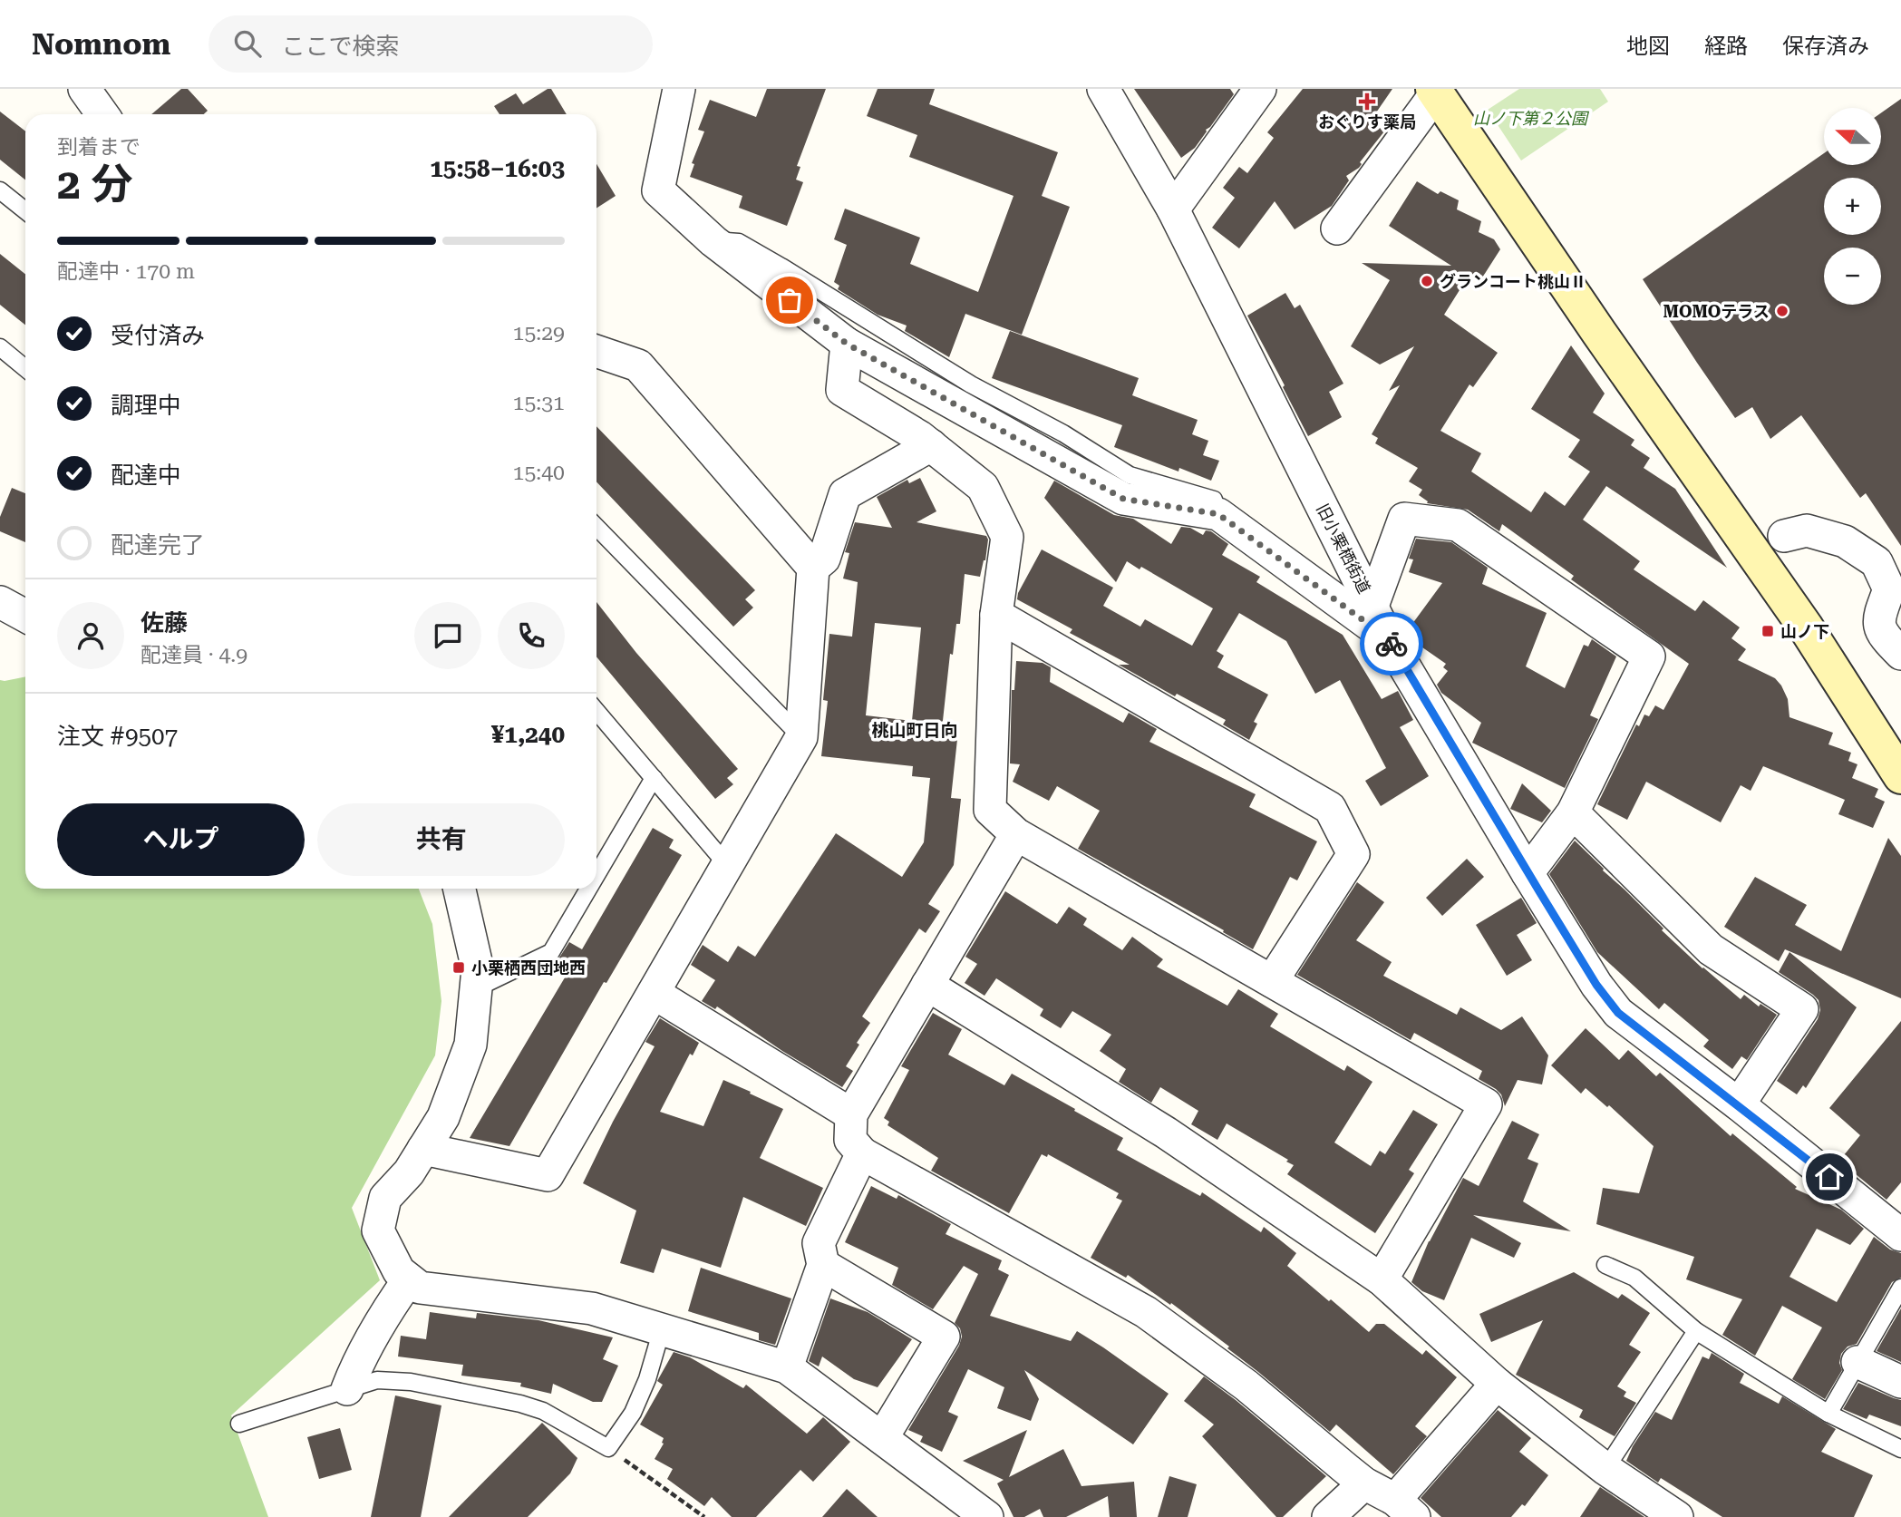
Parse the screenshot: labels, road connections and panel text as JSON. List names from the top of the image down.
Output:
{
  "streets": {
    "street": ["旧小栗栖街道"]
  },
  "districts": ["桃山町日向"],
  "parks": ["山ノ下第２公園"],
  "places": {
    "health": ["おぐりす薬局"],
    "other": ["グランコート桃山Ⅱ", "MOMOテラス"],
    "transit": ["山ノ下", "小栗栖西団地西"]
  },
  "north": "left",
  "page": {
    "header": "Nomnom",
    "search": "ここで検索",
    "nav": ["地図", "経路", "保存済み"],
    "map_buttons": ["+", "−"],
    "heading": ["2 分", "到着まで", "15:58–16:03"],
    "panel": [
      "佐藤",
      "配達員 · 4.9",
      "注文 #9507",
      "¥1,240"
    ],
    "bar": "配達中 · 170 m",
    "list": [
      ["受付済み", "15:29"],
      ["調理中", "15:31"],
      ["配達中", "15:40"],
      "配達完了"
    ],
    "buttons": ["ヘルプ", "共有"]
  }
}
